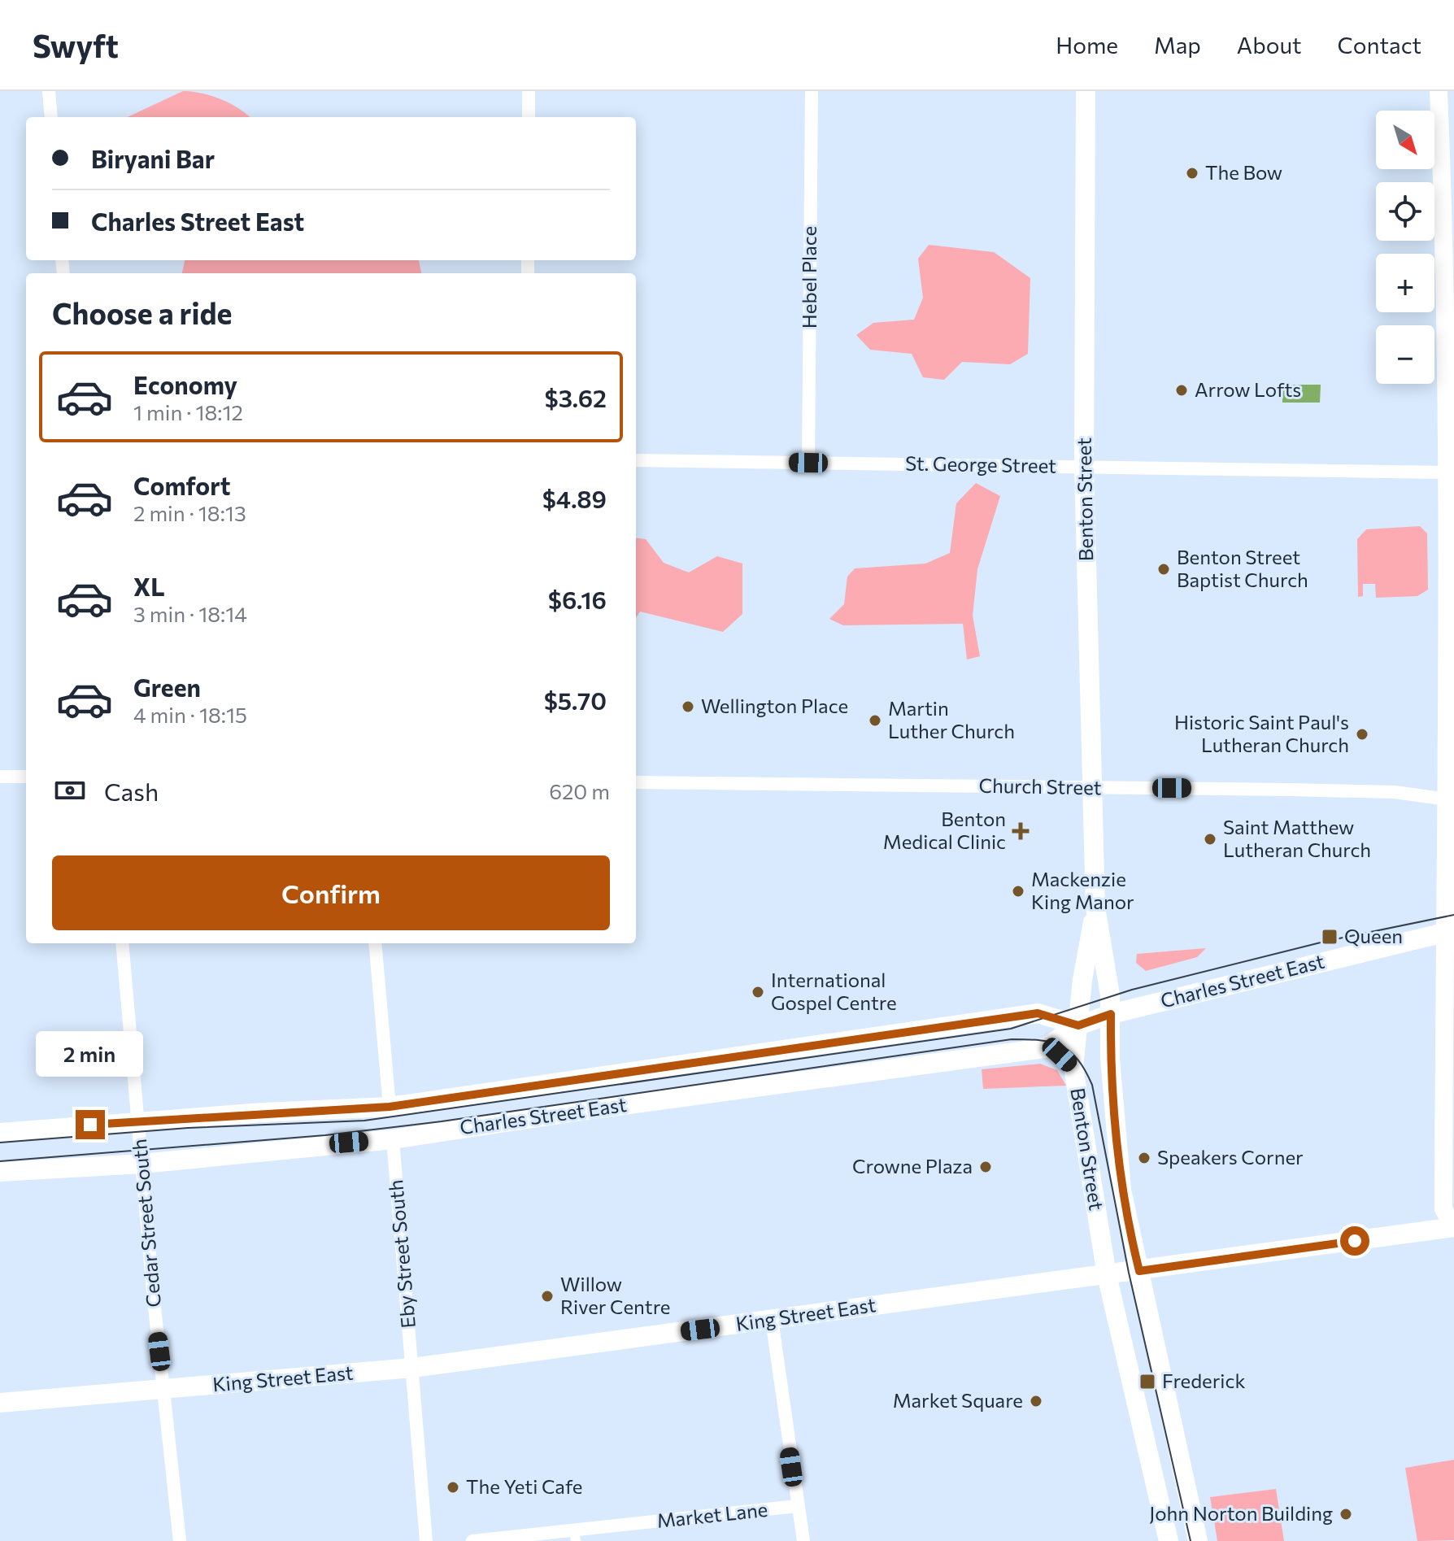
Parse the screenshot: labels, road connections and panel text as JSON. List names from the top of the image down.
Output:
{
  "streets": {
    "main road": ["Benton Street", "Charles Street East", "King Street East"],
    "street": [
      "Hebel Place",
      "St. George Street",
      "Church Street",
      "Cedar Street South",
      "Eby Street South",
      "Market Lane"
    ]
  },
  "crossings": [
    ["Hebel Place", "St. George Street"],
    ["St. George Street", "Benton Street"],
    ["Benton Street", "Church Street"],
    ["Benton Street", "Charles Street East"],
    ["Benton Street", "King Street East"],
    ["Charles Street East", "Cedar Street South"],
    ["Charles Street East", "Eby Street South"],
    ["Cedar Street South", "King Street East"],
    ["Eby Street South", "King Street East"]
  ],
  "places": {
    "other": [
      "The Bow",
      "Arrow Lofts",
      "Benton Street Baptist Church",
      "Wellington Place",
      "Martin Luther Church",
      "Historic Saint Paul's Lutheran Church",
      "Saint Matthew Lutheran Church",
      "Mackenzie King Manor",
      "International Gospel Centre",
      "Speakers Corner",
      "Crowne Plaza",
      "Willow River Centre",
      "Market Square",
      "The Yeti Cafe",
      "John Norton Building"
    ],
    "health": ["Benton Medical Clinic"],
    "transit": ["Queen", "Frederick"]
  },
  "north": "bottom right",
  "page": {
    "header": "Swyft",
    "nav": [
      "Home",
      "Map",
      "About",
      "Contact"
    ],
    "map_buttons": ["+", "−"],
    "banner": ["Biryani Bar", "Charles Street East"],
    "heading": "Choose a ride",
    "list": [
      {
        "name": "Economy",
        "note": "1 min · 18:12",
        "value": "$3.62"
      },
      {
        "name": "Comfort",
        "note": "2 min · 18:13",
        "value": "$4.89"
      },
      {
        "name": "XL",
        "note": "3 min · 18:14",
        "value": "$6.16"
      },
      {
        "name": "Green",
        "note": "4 min · 18:15",
        "value": "$5.70"
      }
    ],
    "pay": ["Cash", "620 m"],
    "buttons": "Confirm",
    "bubble": "2 min"
  }
}
